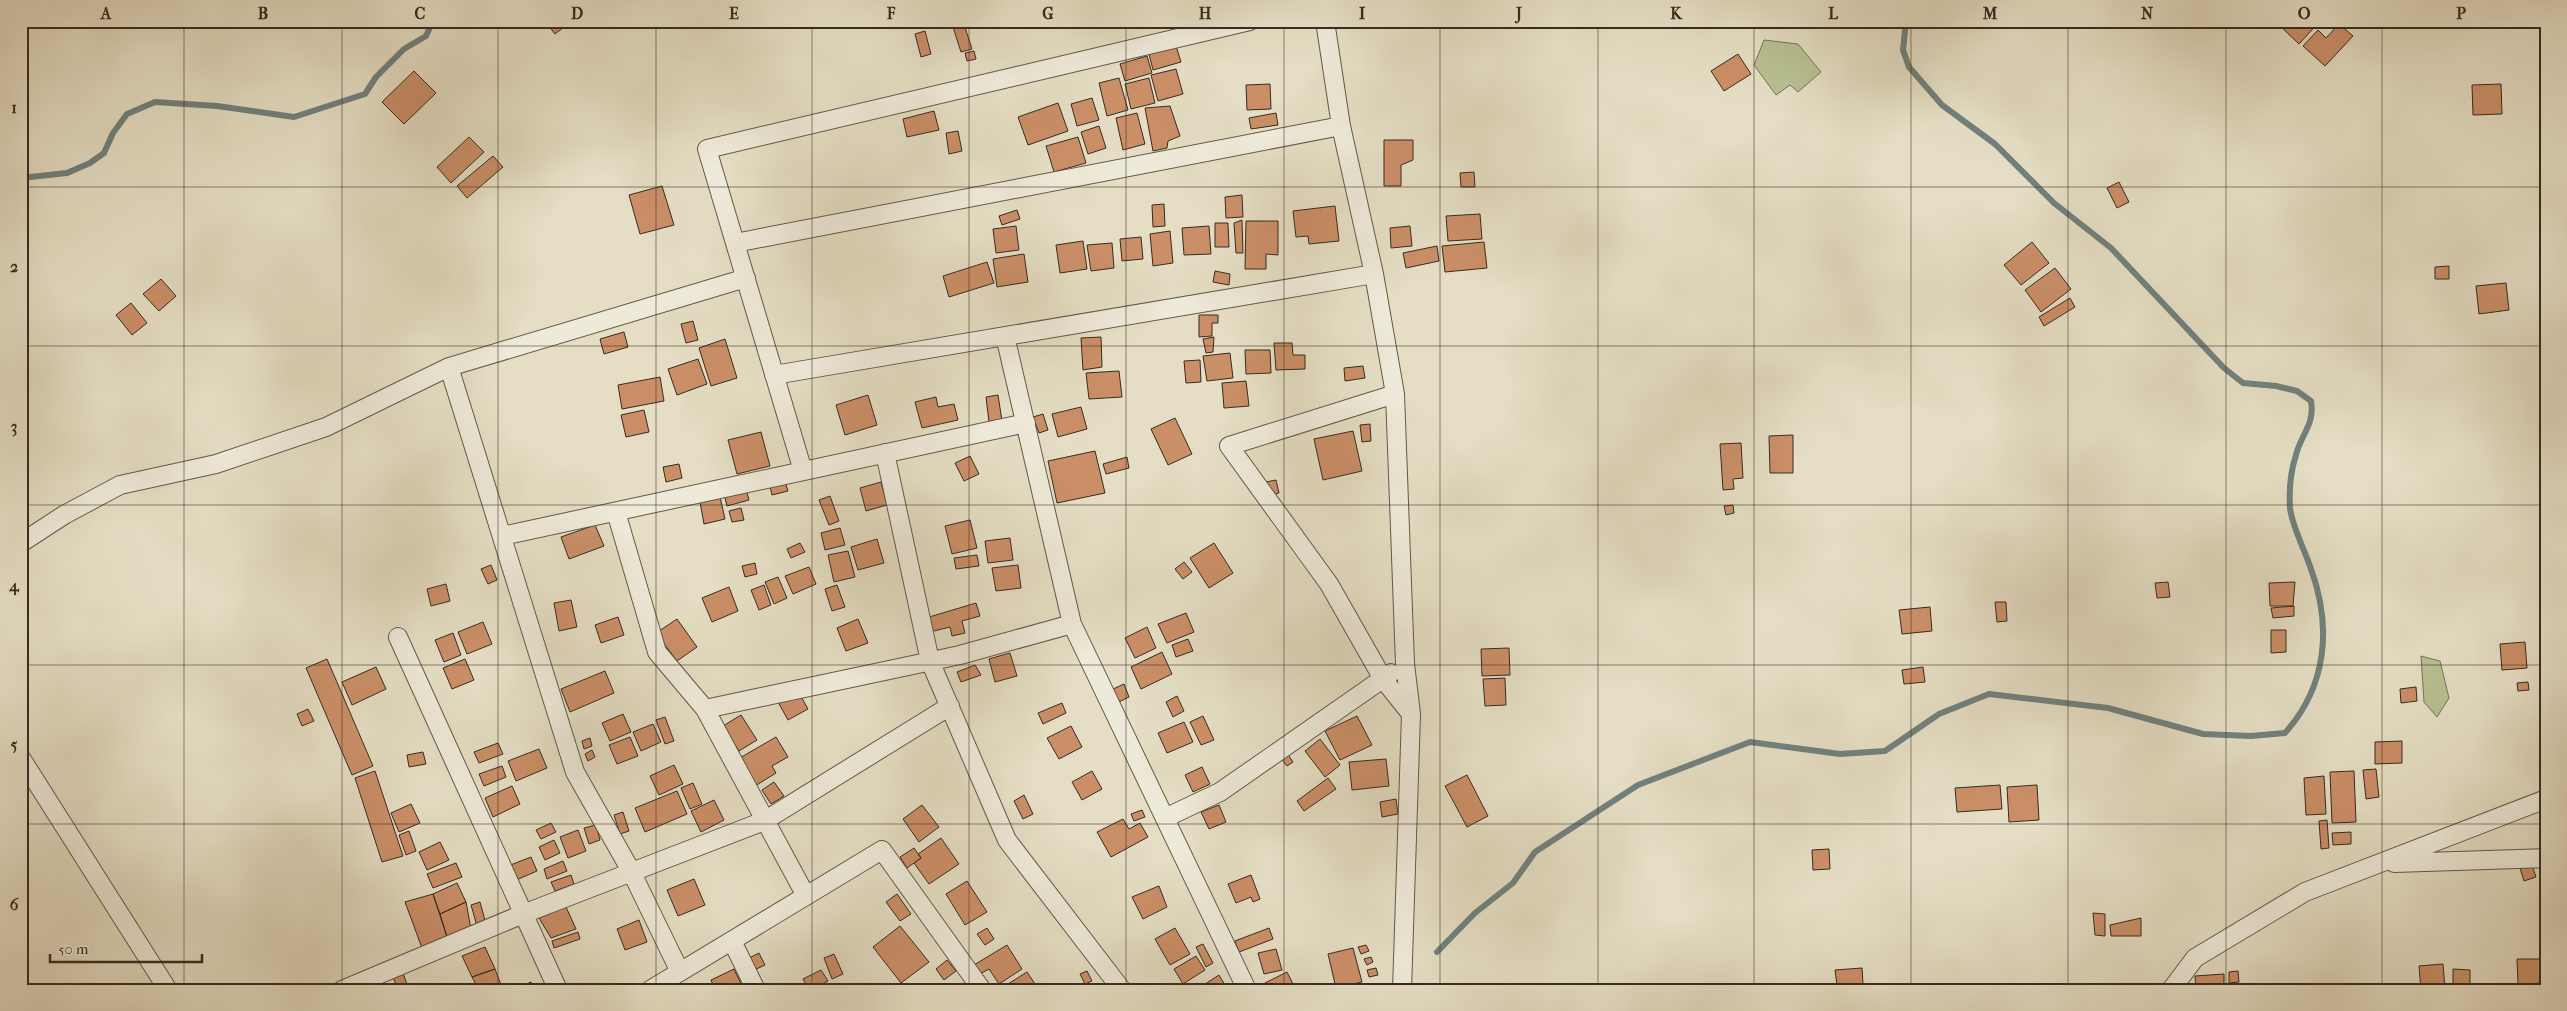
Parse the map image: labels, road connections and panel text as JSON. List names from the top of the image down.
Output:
{
  "scale_bar": "50 m",
  "grid": {
    "columns": [
      "A",
      "B",
      "C",
      "D",
      "E",
      "F",
      "G",
      "H",
      "I",
      "J",
      "K",
      "L",
      "M",
      "N",
      "O",
      "P"
    ],
    "rows": [
      "1",
      "2",
      "3",
      "4",
      "5",
      "6"
    ]
  }
}
